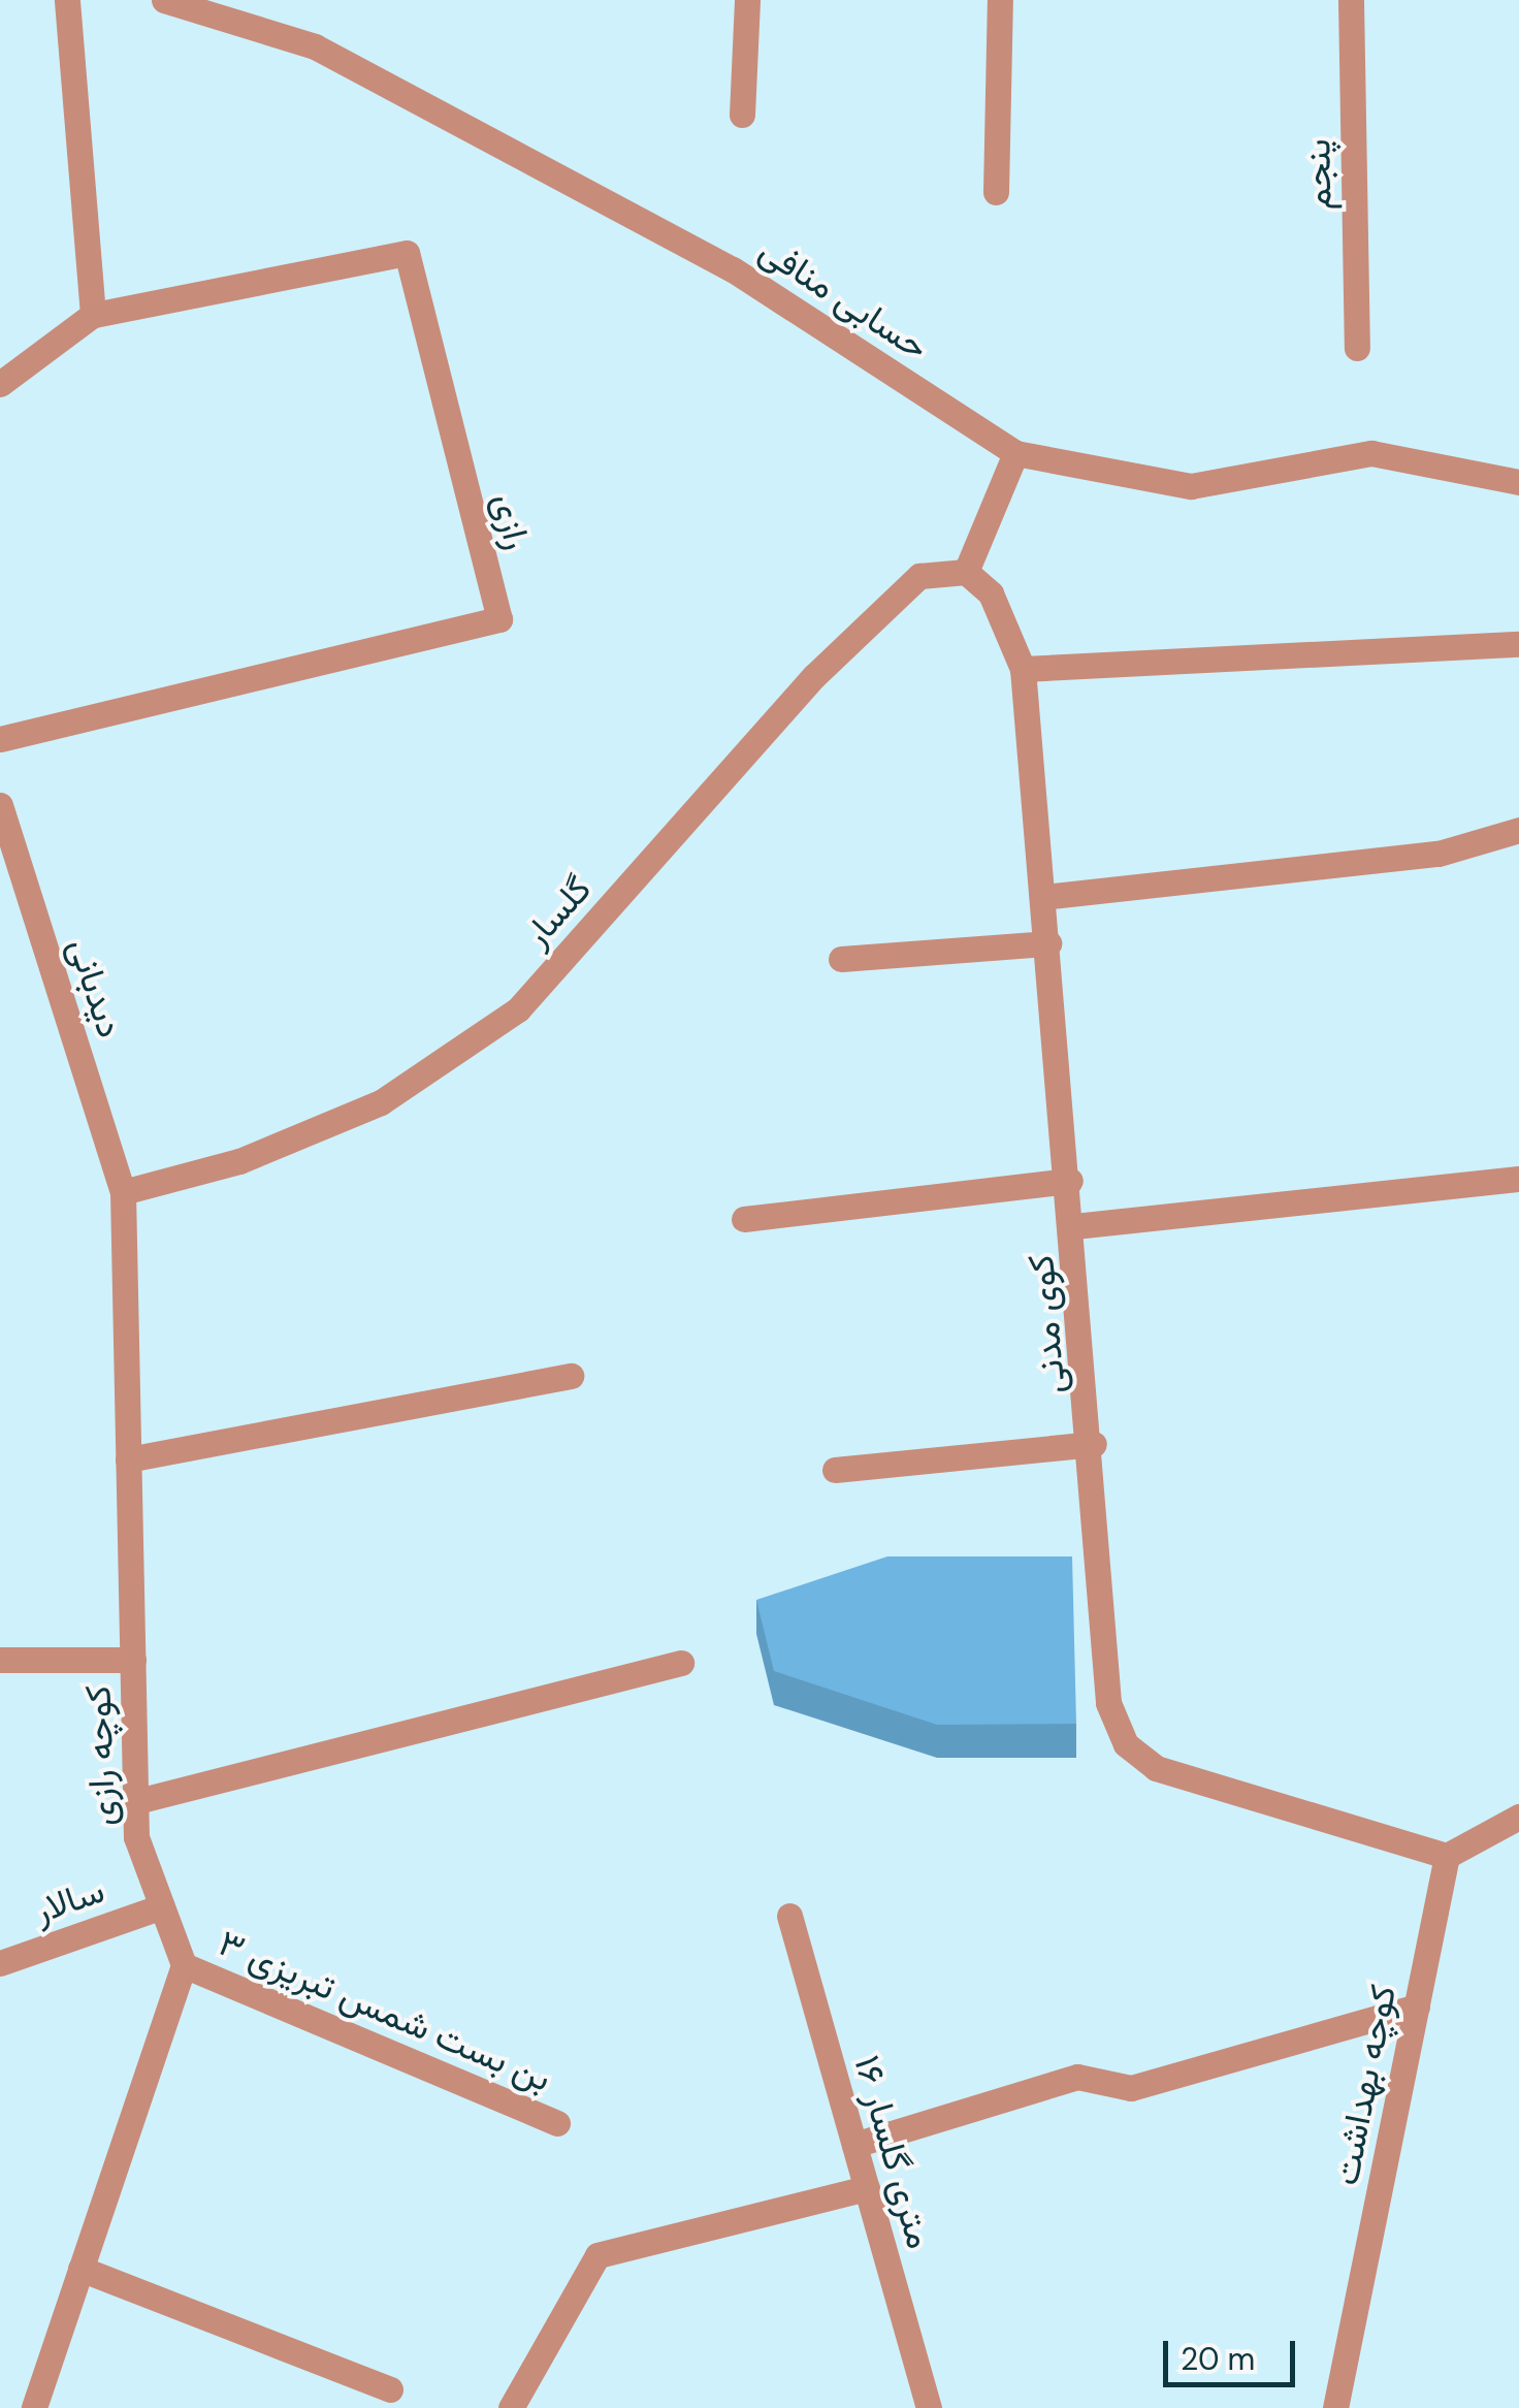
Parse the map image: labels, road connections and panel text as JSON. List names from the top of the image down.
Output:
{
  "streets": {
    "street": [
      "پنجم",
      "حسابی منافی",
      "رازی",
      "گلسار",
      "دیدبانی",
      "کوی مدنی",
      "کوچه رازی",
      "سالار",
      "بن بست شمس تبریزی ۳",
      "کوچه بهداشت",
      "۱۶ متری گلسار"
    ]
  },
  "crossings": [
    ["گلسار", "دیدبانی"],
    ["گلسار", "کوی مدنی"],
    ["گلسار", "کوچه رازی"],
    ["دیدبانی", "کوچه رازی"],
    ["کوی مدنی", "کوچه بهداشت"],
    ["کوچه رازی", "سالار"],
    ["کوچه رازی", "بن بست شمس تبریزی ۳"]
  ],
  "scale_bar": "20 m"
}
